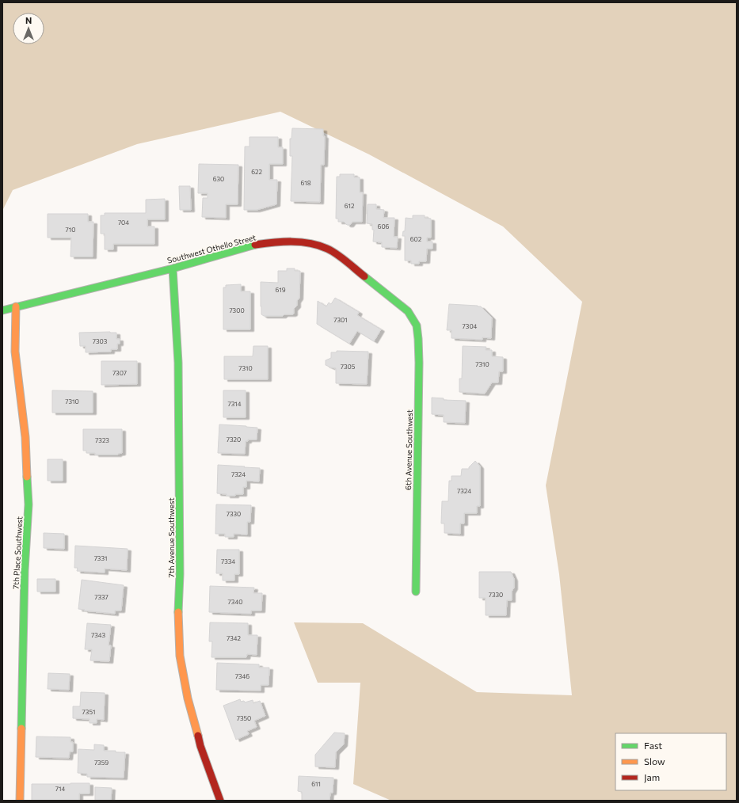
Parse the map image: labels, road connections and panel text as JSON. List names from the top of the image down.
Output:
{
  "streets": {
    "street": [
      "Southwest Othello Street",
      "6th Avenue Southwest",
      "7th Avenue Southwest",
      "7th Place Southwest"
    ]
  },
  "crossings": [
    ["Southwest Othello Street", "6th Avenue Southwest"],
    ["Southwest Othello Street", "7th Avenue Southwest"],
    ["Southwest Othello Street", "7th Place Southwest"]
  ],
  "house_numbers": [
    "622",
    "630",
    "618",
    "612",
    "704",
    "606",
    "710",
    "602",
    "619",
    "7300",
    "7301",
    "7304",
    "7303",
    "7310",
    "7305",
    "7310",
    "7307",
    "7310",
    "7314",
    "7320",
    "7323",
    "7324",
    "7324",
    "7330",
    "7331",
    "7334",
    "7330",
    "7337",
    "7340",
    "7343",
    "7342",
    "7346",
    "7351",
    "7350",
    "7359",
    "611",
    "714"
  ],
  "legend": ["Fast", "Slow", "Jam"],
  "north": "top"
}
